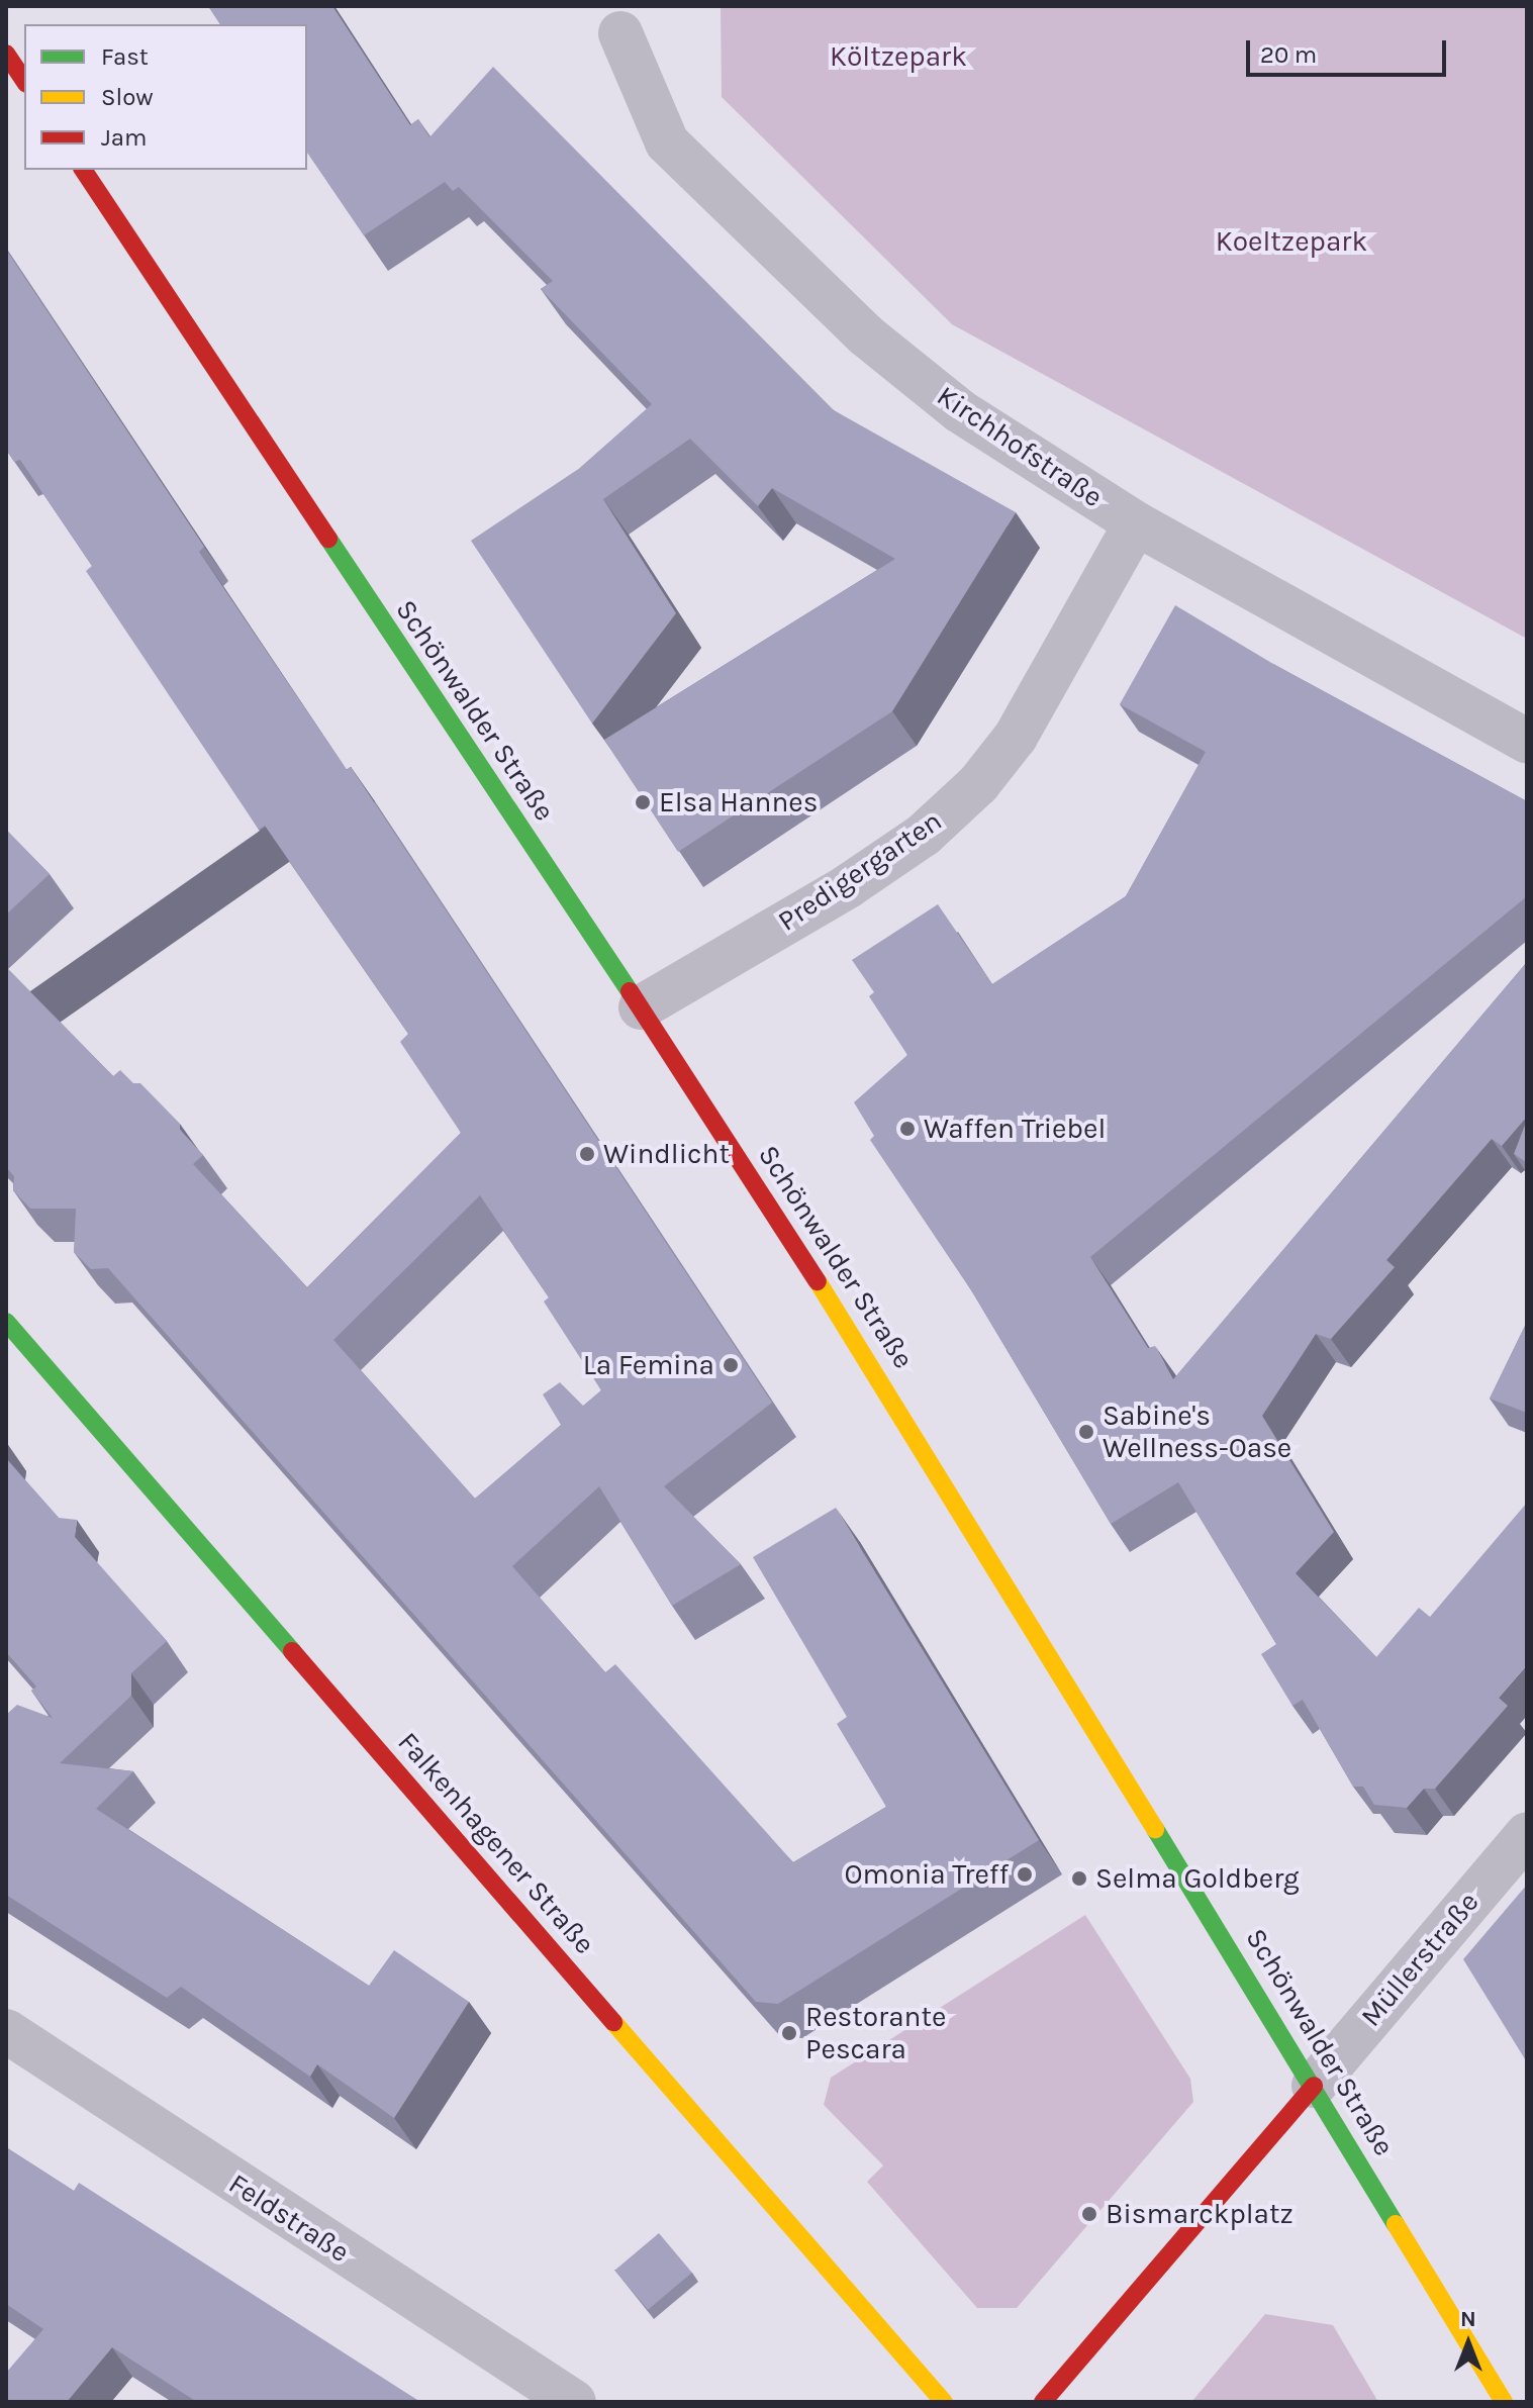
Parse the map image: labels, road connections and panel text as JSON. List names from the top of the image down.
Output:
{
  "streets": {
    "street": [
      "Kirchhofstraße",
      "Schönwalder Straße",
      "Predigergarten",
      "Falkenhagener Straße",
      "Müllerstraße",
      "Feldstraße"
    ]
  },
  "crossings": [
    ["Kirchhofstraße", "Predigergarten"],
    ["Schönwalder Straße", "Predigergarten"],
    ["Schönwalder Straße", "Müllerstraße"]
  ],
  "parks": ["Költzepark", "Koeltzepark"],
  "places": [
    "Elsa Hannes",
    "Waffen Triebel",
    "Windlicht",
    "La Femina",
    "Sabine's Wellness-Oase",
    "Omonia Treff",
    "Selma Goldberg",
    "Restorante Pescara",
    "Bismarckplatz"
  ],
  "legend": ["Fast", "Slow", "Jam"],
  "scale_bar": "20 m",
  "north": "top"
}
